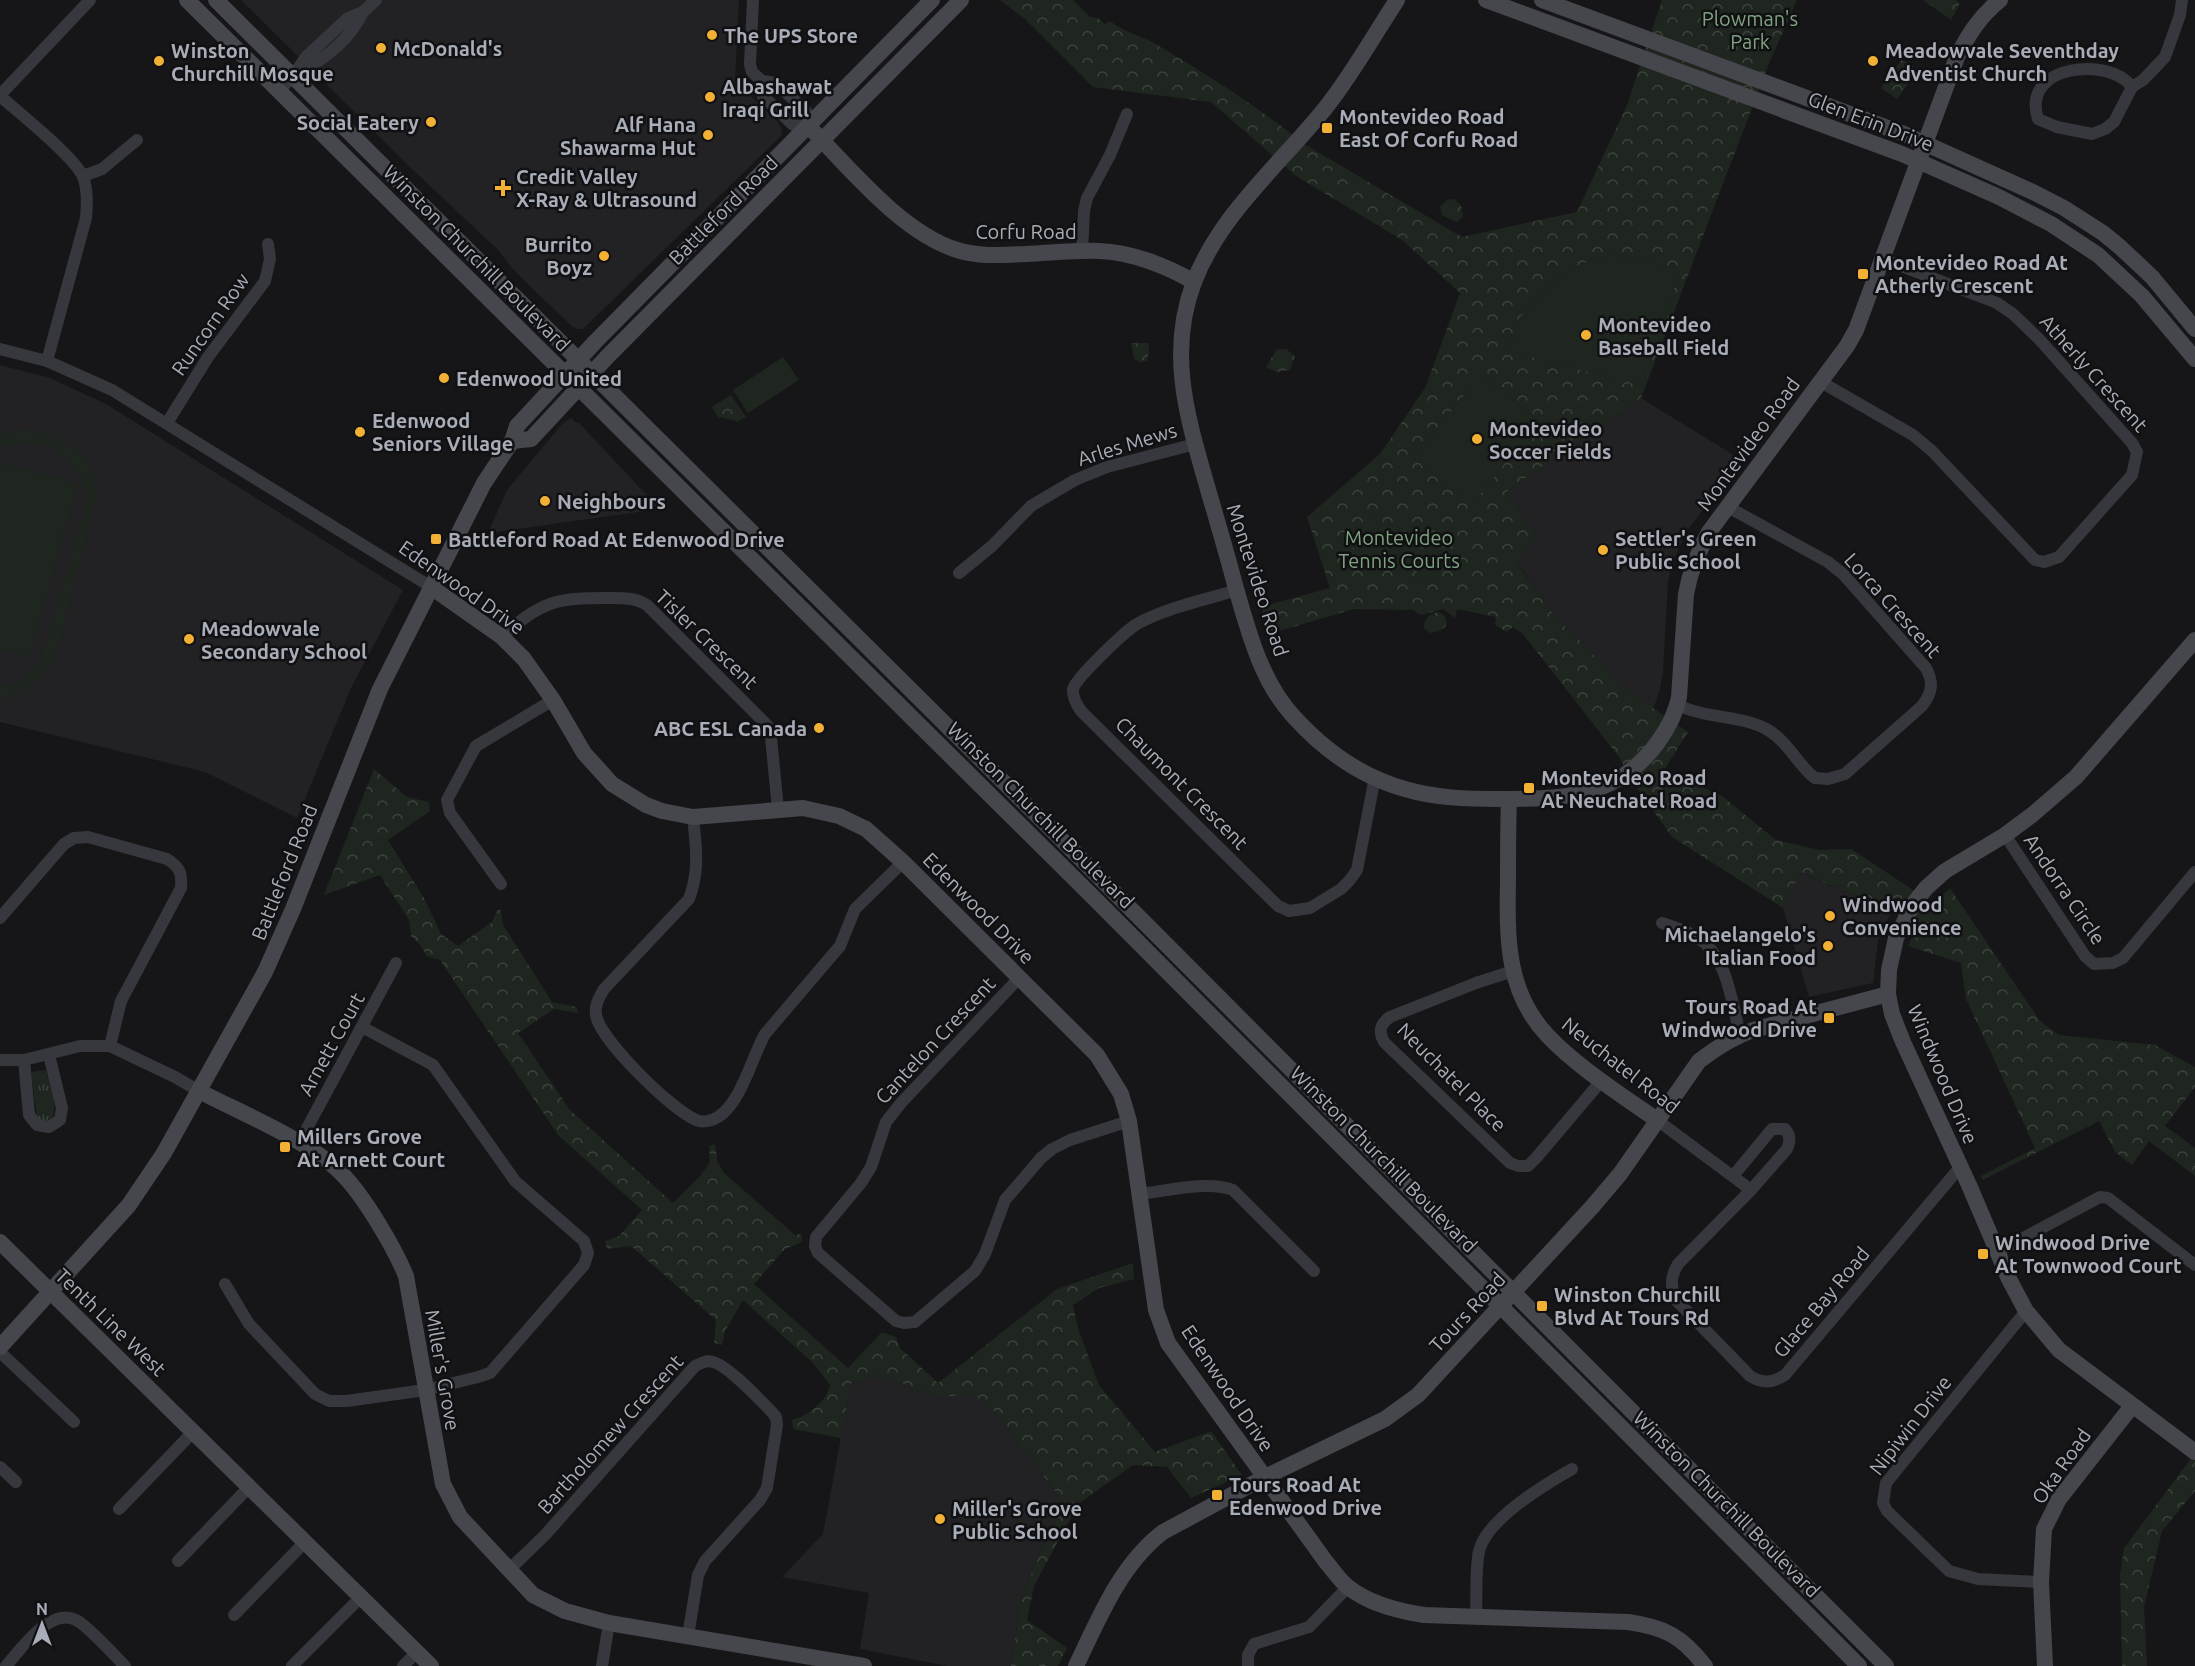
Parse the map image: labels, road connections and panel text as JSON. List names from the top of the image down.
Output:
{
  "streets": {
    "street": [
      "Glen Erin Drive",
      "Battleford Road",
      "Corfu Road",
      "Winston Churchill Boulevard",
      "Runcorn Row",
      "Atherly Crescent",
      "Arles Mews",
      "Montevideo Road",
      "Edenwood Drive",
      "Lorca Crescent",
      "Tisler Crescent",
      "Chaumont Crescent",
      "Andorra Circle",
      "Cantelon Crescent",
      "Arnett Court",
      "Neuchatel Road",
      "Windwood Drive",
      "Neuchatel Place",
      "Glace Bay Road",
      "Tours Road",
      "Tenth Line West",
      "Miller's Grove",
      "Nipiwin Drive",
      "Bartholomew Crescent",
      "Oka Road"
    ]
  },
  "crossings": [
    ["Glen Erin Drive", "Montevideo Road"],
    ["Battleford Road", "Corfu Road"],
    ["Battleford Road", "Winston Churchill Boulevard"],
    ["Battleford Road", "Edenwood Drive"],
    ["Battleford Road", "Tenth Line West"],
    ["Battleford Road", "Miller's Grove"],
    ["Corfu Road", "Montevideo Road"],
    ["Winston Churchill Boulevard", "Tours Road"],
    ["Runcorn Row", "Edenwood Drive"],
    ["Atherly Crescent", "Montevideo Road"],
    ["Arles Mews", "Montevideo Road"],
    ["Montevideo Road", "Lorca Crescent"],
    ["Montevideo Road", "Chaumont Crescent"],
    ["Montevideo Road", "Neuchatel Road"],
    ["Edenwood Drive", "Tisler Crescent"],
    ["Edenwood Drive", "Cantelon Crescent"],
    ["Edenwood Drive", "Tours Road"],
    ["Andorra Circle", "Windwood Drive"],
    ["Arnett Court", "Miller's Grove"],
    ["Neuchatel Road", "Neuchatel Place"],
    ["Neuchatel Road", "Glace Bay Road"],
    ["Neuchatel Road", "Tours Road"],
    ["Windwood Drive", "Glace Bay Road"],
    ["Windwood Drive", "Tours Road"],
    ["Windwood Drive", "Nipiwin Drive"],
    ["Windwood Drive", "Oka Road"],
    ["Miller's Grove", "Bartholomew Crescent"],
    ["Nipiwin Drive", "Oka Road"]
  ],
  "parks": ["Plowman's Park", "Montevideo Tennis Courts"],
  "places": {
    "other": [
      "The UPS Store",
      "McDonald's",
      "Winston Churchill Mosque",
      "Meadowvale Seventhday Adventist Church",
      "Albashawat Iraqi Grill",
      "Social Eatery",
      "Alf Hana Shawarma Hut",
      "Burrito Boyz",
      "Montevideo Baseball Field",
      "Edenwood United",
      "Edenwood Seniors Village",
      "Montevideo Soccer Fields",
      "Neighbours",
      "Settler's Green Public School",
      "Meadowvale Secondary School",
      "ABC ESL Canada",
      "Windwood Convenience",
      "Michaelangelo's Italian Food",
      "Miller's Grove Public School"
    ],
    "transit": [
      "Montevideo Road East Of Corfu Road",
      "Montevideo Road At Atherly Crescent",
      "Battleford Road At Edenwood Drive",
      "Montevideo Road At Neuchatel Road",
      "Tours Road At Windwood Drive",
      "Millers Grove At Arnett Court",
      "Windwood Drive At Townwood Court",
      "Winston Churchill Blvd At Tours Rd",
      "Tours Road At Edenwood Drive"
    ],
    "health": ["Credit Valley X-Ray & Ultrasound"]
  },
  "north": "top"
}
